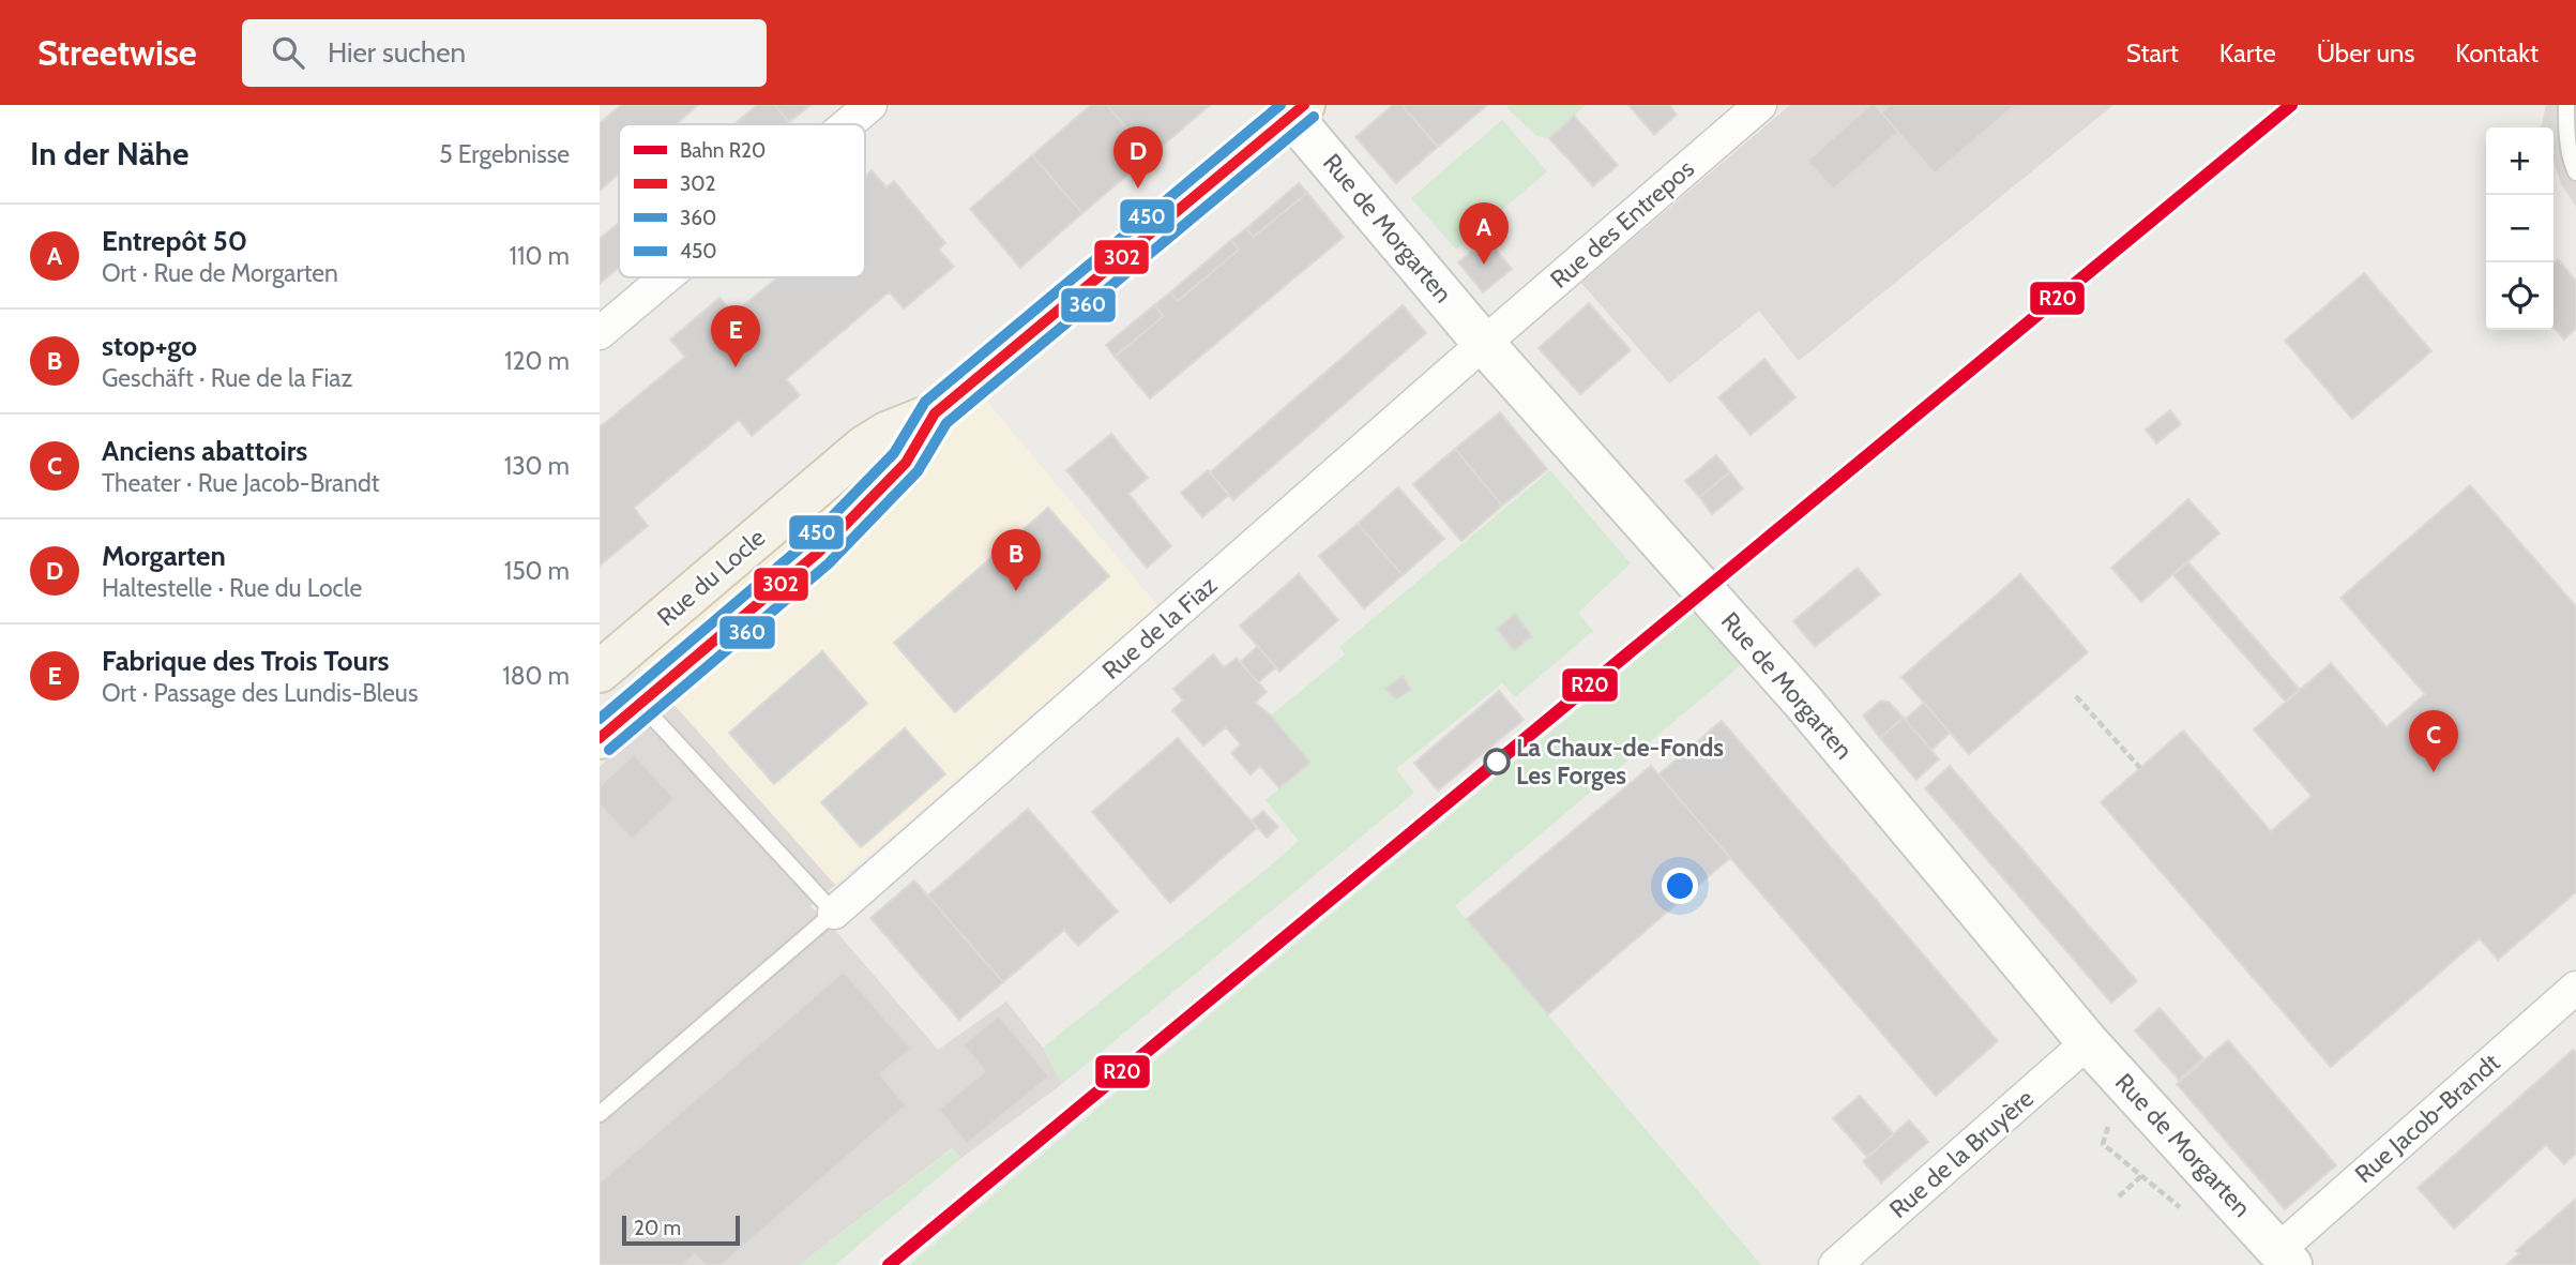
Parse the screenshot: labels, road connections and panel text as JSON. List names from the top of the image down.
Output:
{
  "streets": {
    "main road": ["Rue de Morgarten", "Rue du Locle"],
    "street": [
      "Rue des Entrepos",
      "Rue de la Fiaz",
      "Rue Jacob-Brandt",
      "Rue de la Bruyère"
    ]
  },
  "crossings": [
    ["Rue des Entrepos", "Rue de Morgarten"],
    ["Rue des Entrepos", "Rue de la Fiaz"],
    ["Rue de Morgarten", "Rue du Locle"],
    ["Rue de Morgarten", "Rue de la Fiaz"],
    ["Rue de Morgarten", "Rue Jacob-Brandt"],
    ["Rue de Morgarten", "Rue de la Bruyère"]
  ],
  "places": ["La Chaux-de-Fonds Les Forges"],
  "lines": [
    "rail line R20",
    "transit line 302",
    "transit line 450",
    "transit line 360"
  ],
  "legend": [
    "Bahn R20",
    "302",
    "360",
    "450"
  ],
  "scale_bar": "20 m",
  "page": {
    "header": "Streetwise",
    "search": "Hier suchen",
    "nav": [
      "Start",
      "Karte",
      "Über uns",
      "Kontakt"
    ],
    "heading": ["In der Nähe", "5 Ergebnisse"],
    "pins": [
      "D",
      "A",
      "E",
      "B",
      "C"
    ],
    "map_buttons": ["+", "−"],
    "list": [
      {
        "mark": "A",
        "name": "Entrepôt 50",
        "note": "Ort · Rue de Morgarten",
        "value": "110 m"
      },
      {
        "mark": "B",
        "name": "stop+go",
        "note": "Geschäft · Rue de la Fiaz",
        "value": "120 m"
      },
      {
        "mark": "C",
        "name": "Anciens abattoirs",
        "note": "Theater · Rue Jacob-Brandt",
        "value": "130 m"
      },
      {
        "mark": "D",
        "name": "Morgarten",
        "note": "Haltestelle · Rue du Locle",
        "value": "150 m"
      },
      {
        "mark": "E",
        "name": "Fabrique des Trois Tours",
        "note": "Ort · Passage des Lundis-Bleus",
        "value": "180 m"
      }
    ],
    "scale": "20 m"
  }
}
